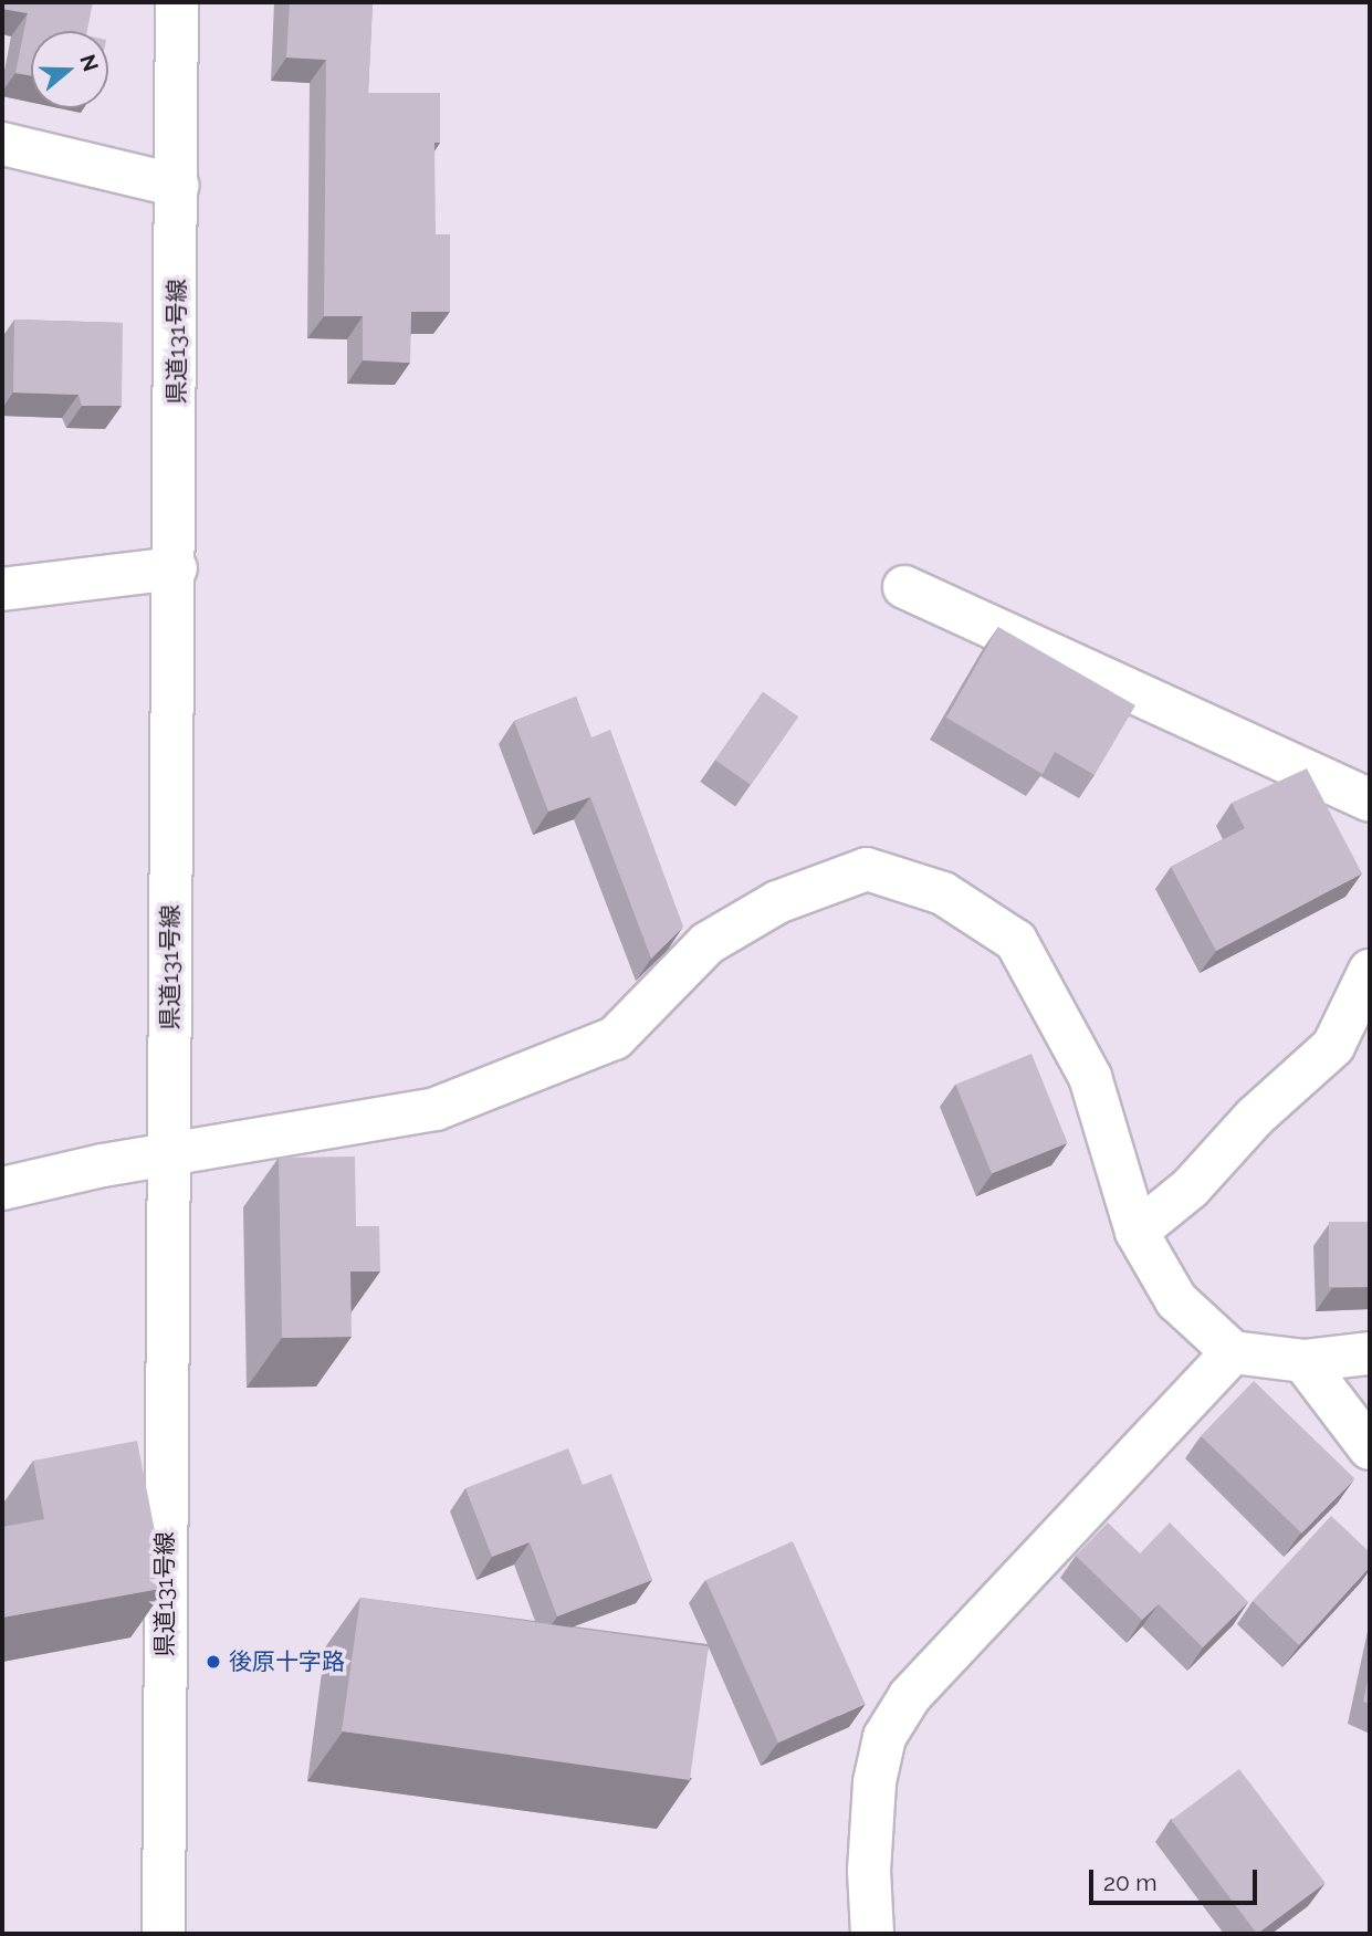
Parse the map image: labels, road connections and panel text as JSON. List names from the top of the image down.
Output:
{
  "streets": {
    "street": ["県道131号線"]
  },
  "places": ["後原十字路"],
  "scale_bar": "20 m",
  "north": "right"
}
